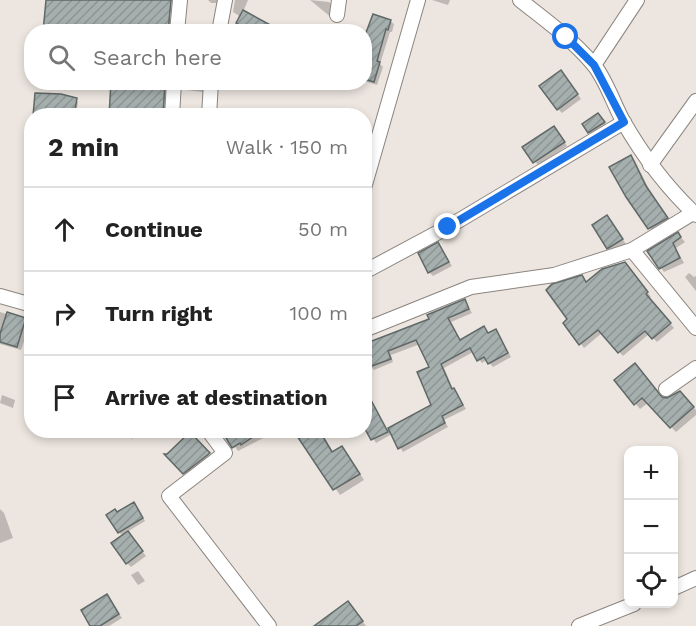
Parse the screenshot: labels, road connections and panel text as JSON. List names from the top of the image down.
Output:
{
  "page": {
    "search": "Search here",
    "heading": ["2 min", "Walk · 150 m"],
    "list": [
      ["Continue", "50 m"],
      ["Turn right", "100 m"],
      "Arrive at destination"
    ],
    "map_buttons": ["+", "−"]
  }
}
